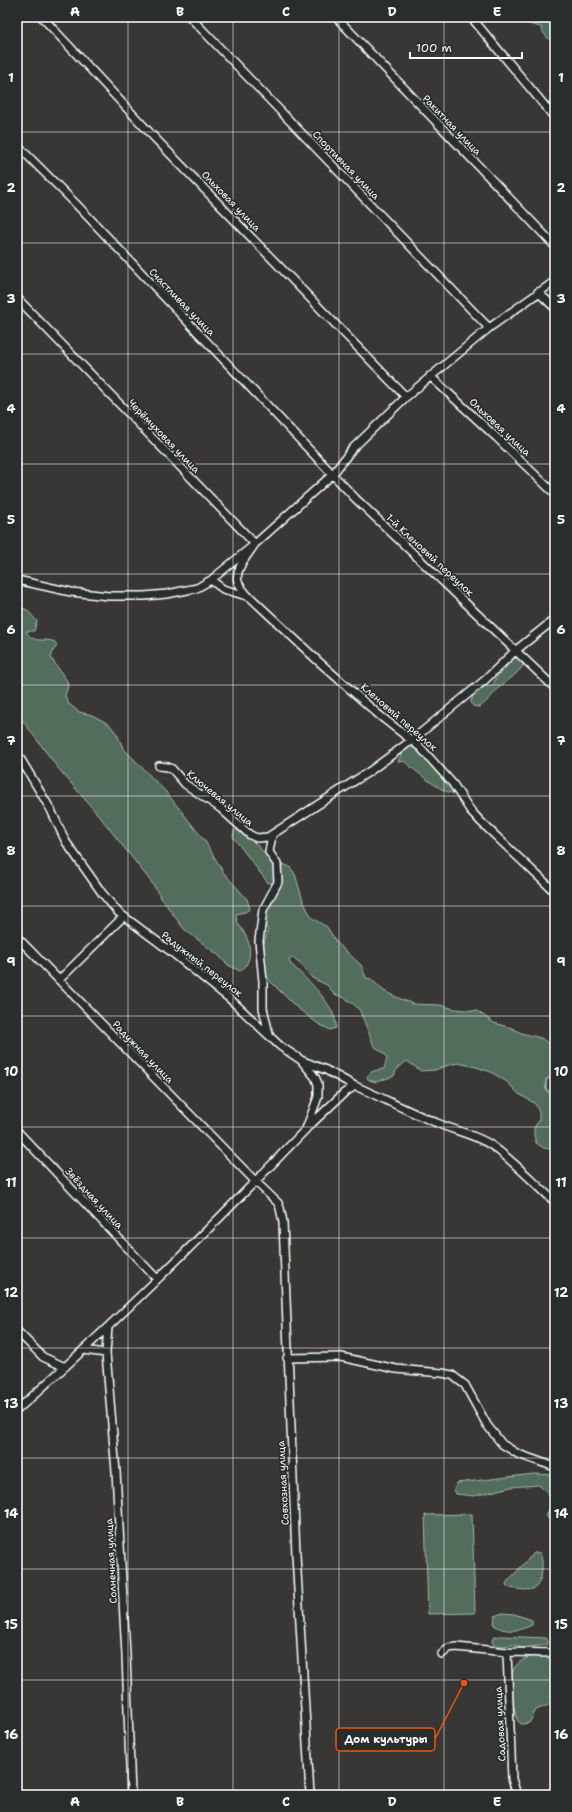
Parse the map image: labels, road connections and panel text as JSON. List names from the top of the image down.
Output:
{
  "streets": {
    "street": [
      "Ракитная улица",
      "Спортивная улица",
      "Ольховая улица",
      "Счастливая улица",
      "Черёмуховая улица",
      "1-й Кленовый переулок",
      "Кленовый переулок",
      "Ключевая улица",
      "Радужный переулок",
      "Радужная улица",
      "Звёздная улица",
      "Совхозная улица",
      "Солнечная улица",
      "Садовая улица"
    ]
  },
  "crossings": [
    ["Счастливая улица", "1-й Кленовый переулок"],
    ["Радужный переулок", "Радужная улица"],
    ["Радужный переулок", "Звёздная улица"],
    ["Радужный переулок", "Совхозная улица"],
    ["Радужный переулок", "Солнечная улица"],
    ["Радужная улица", "Совхозная улица"]
  ],
  "places": ["Дом культуры"],
  "scale_bar": "100 m",
  "grid": {
    "columns": [
      "A",
      "B",
      "C",
      "D",
      "E"
    ],
    "rows": [
      "1",
      "2",
      "3",
      "4",
      "5",
      "6",
      "7",
      "8",
      "9",
      "10",
      "11",
      "12",
      "13",
      "14",
      "15",
      "16"
    ]
  }
}
